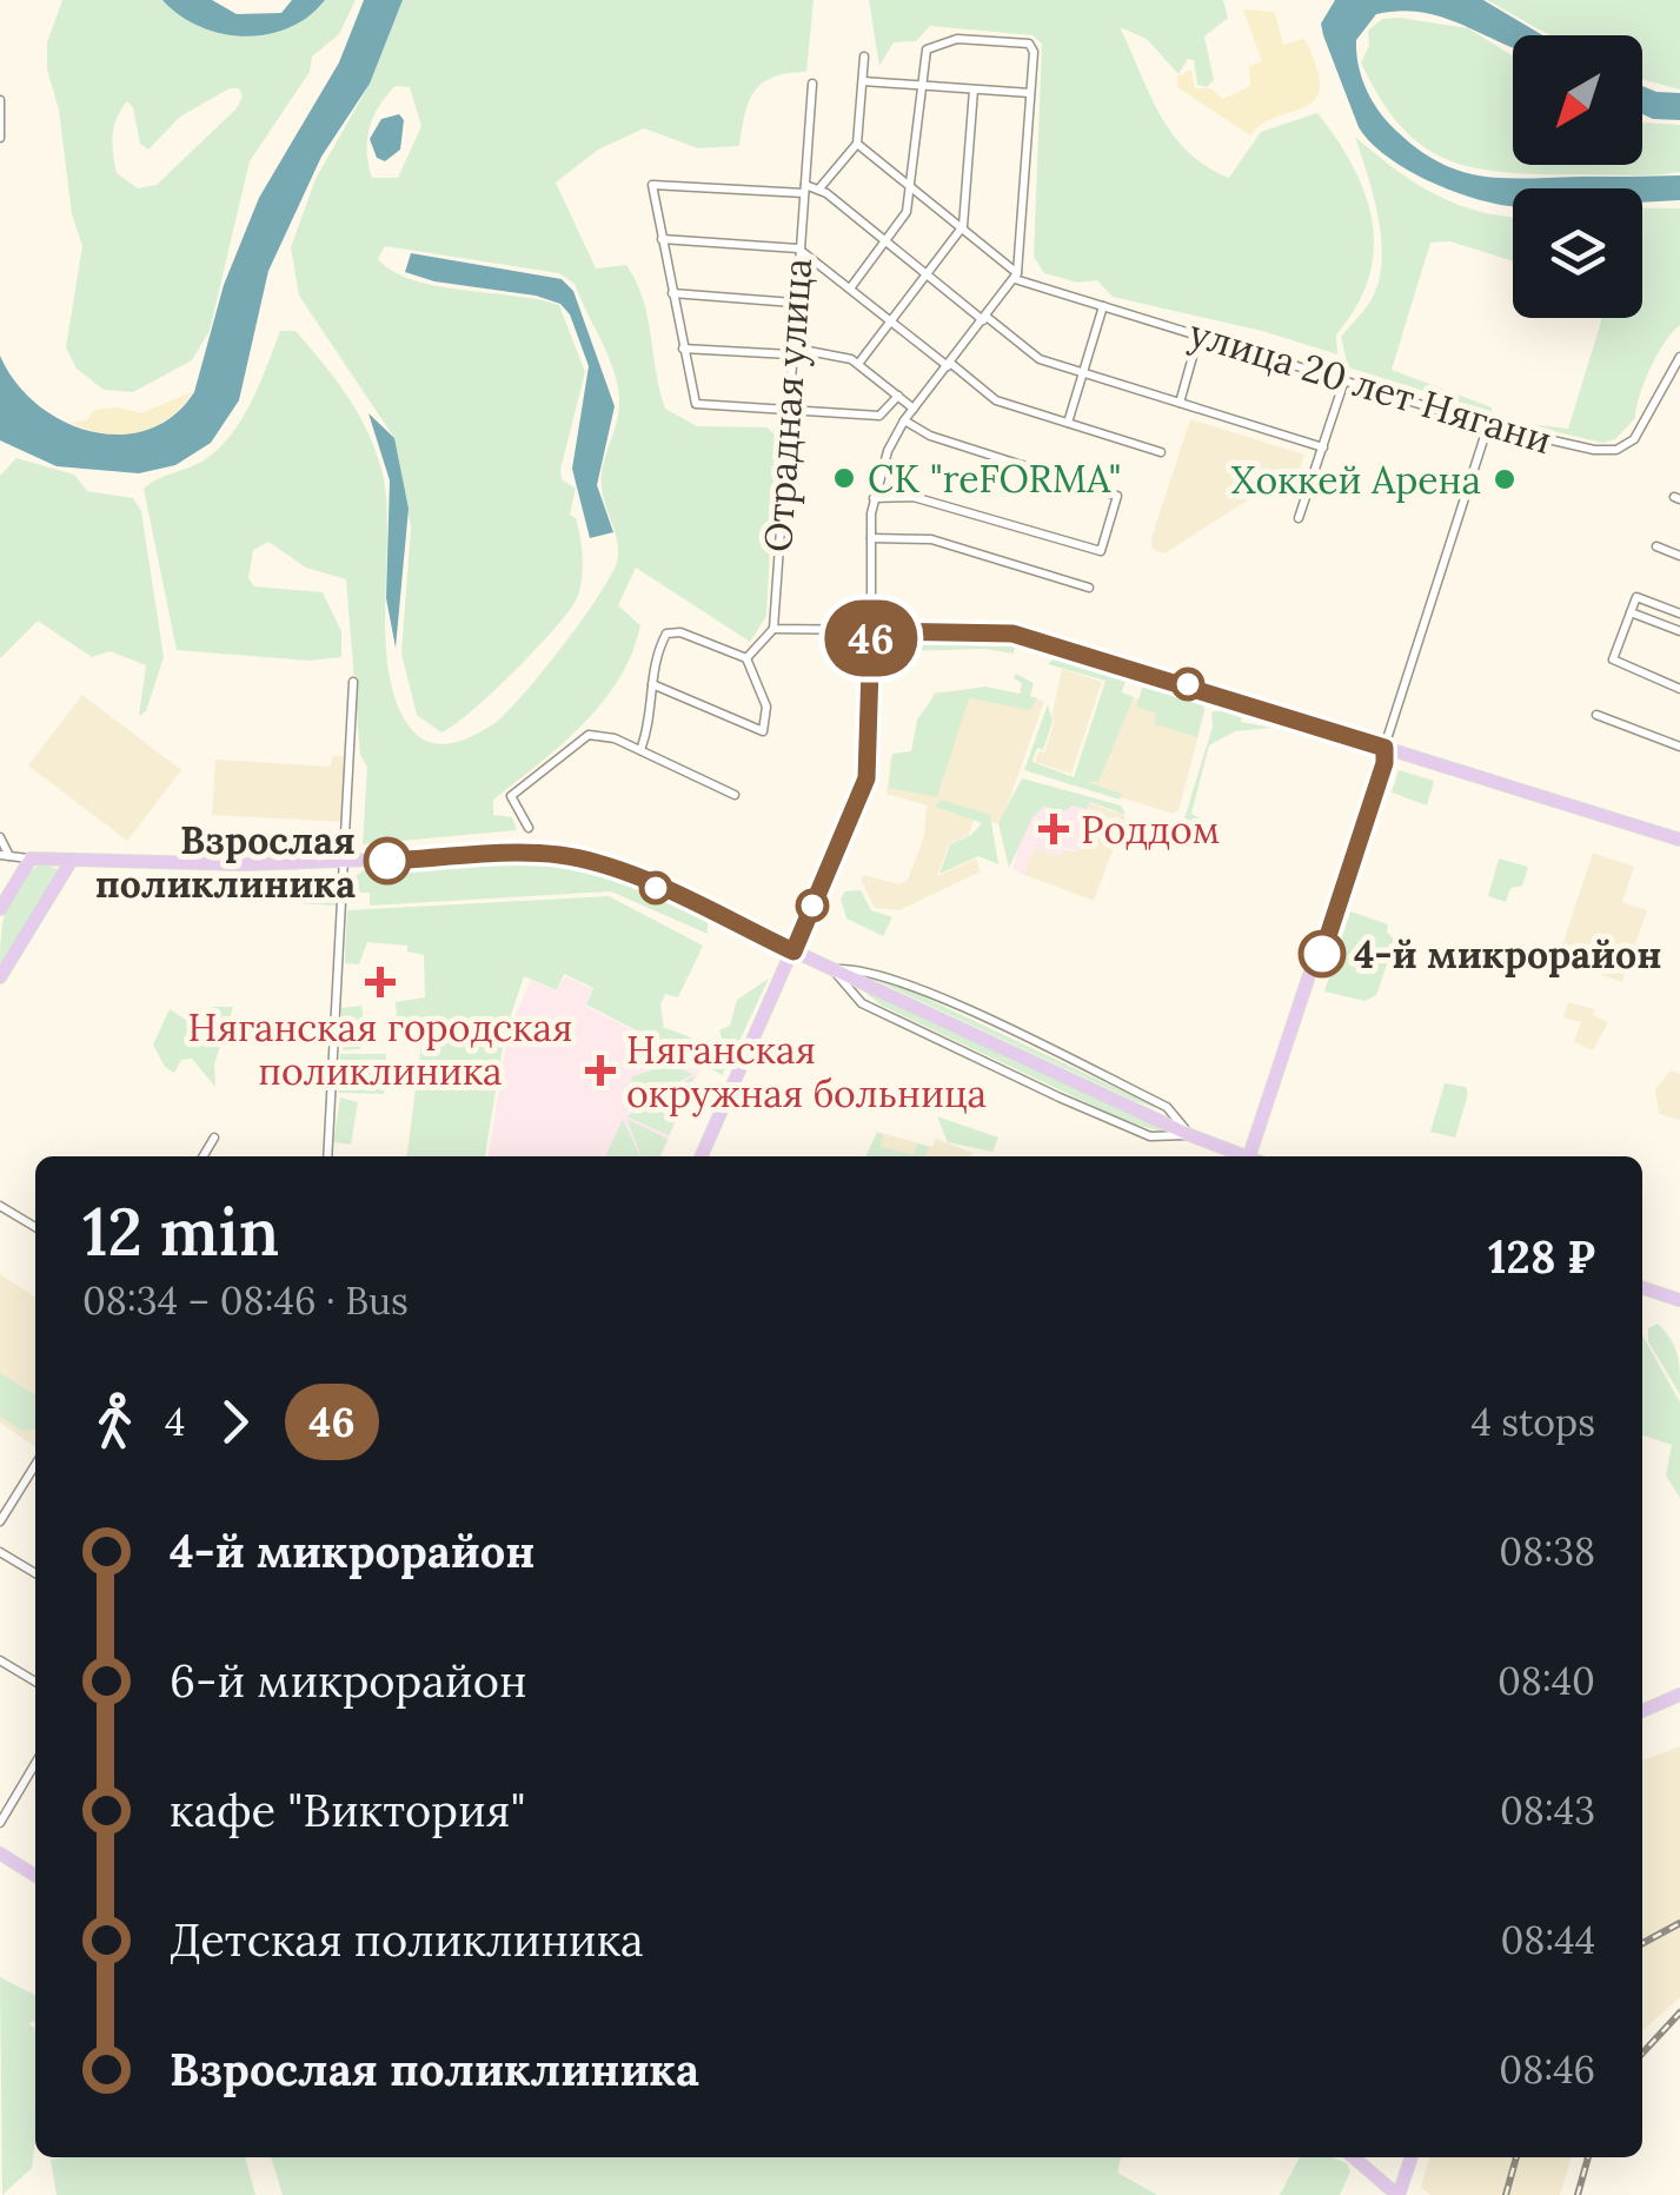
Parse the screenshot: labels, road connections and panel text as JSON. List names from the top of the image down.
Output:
{
  "streets": {
    "street": ["улица 20 лет Нягани", "Отрадная улица"]
  },
  "places": {
    "other": [
      "СК \"reFORMA\"",
      "Хоккей Арена",
      "Взрослая поликлиника",
      "4-й микрорайон"
    ],
    "health": ["Роддом", "Няганская городская поликлиника", "Няганская окружная больница"]
  },
  "lines": ["bus line 46"],
  "north": "bottom left",
  "page": {
    "on_map": "46",
    "heading": ["12 min", "08:34 – 08:46 · Bus", "128 ₽"],
    "legs": ["4", "46", "4 stops"],
    "list": [
      {
        "name": "4-й микрорайон",
        "value": "08:38"
      },
      {
        "name": "6-й микрорайон",
        "value": "08:40"
      },
      {
        "name": "кафе \"Виктория\"",
        "value": "08:43"
      },
      {
        "name": "Детская поликлиника",
        "value": "08:44"
      },
      {
        "name": "Взрослая поликлиника",
        "value": "08:46"
      }
    ]
  }
}
